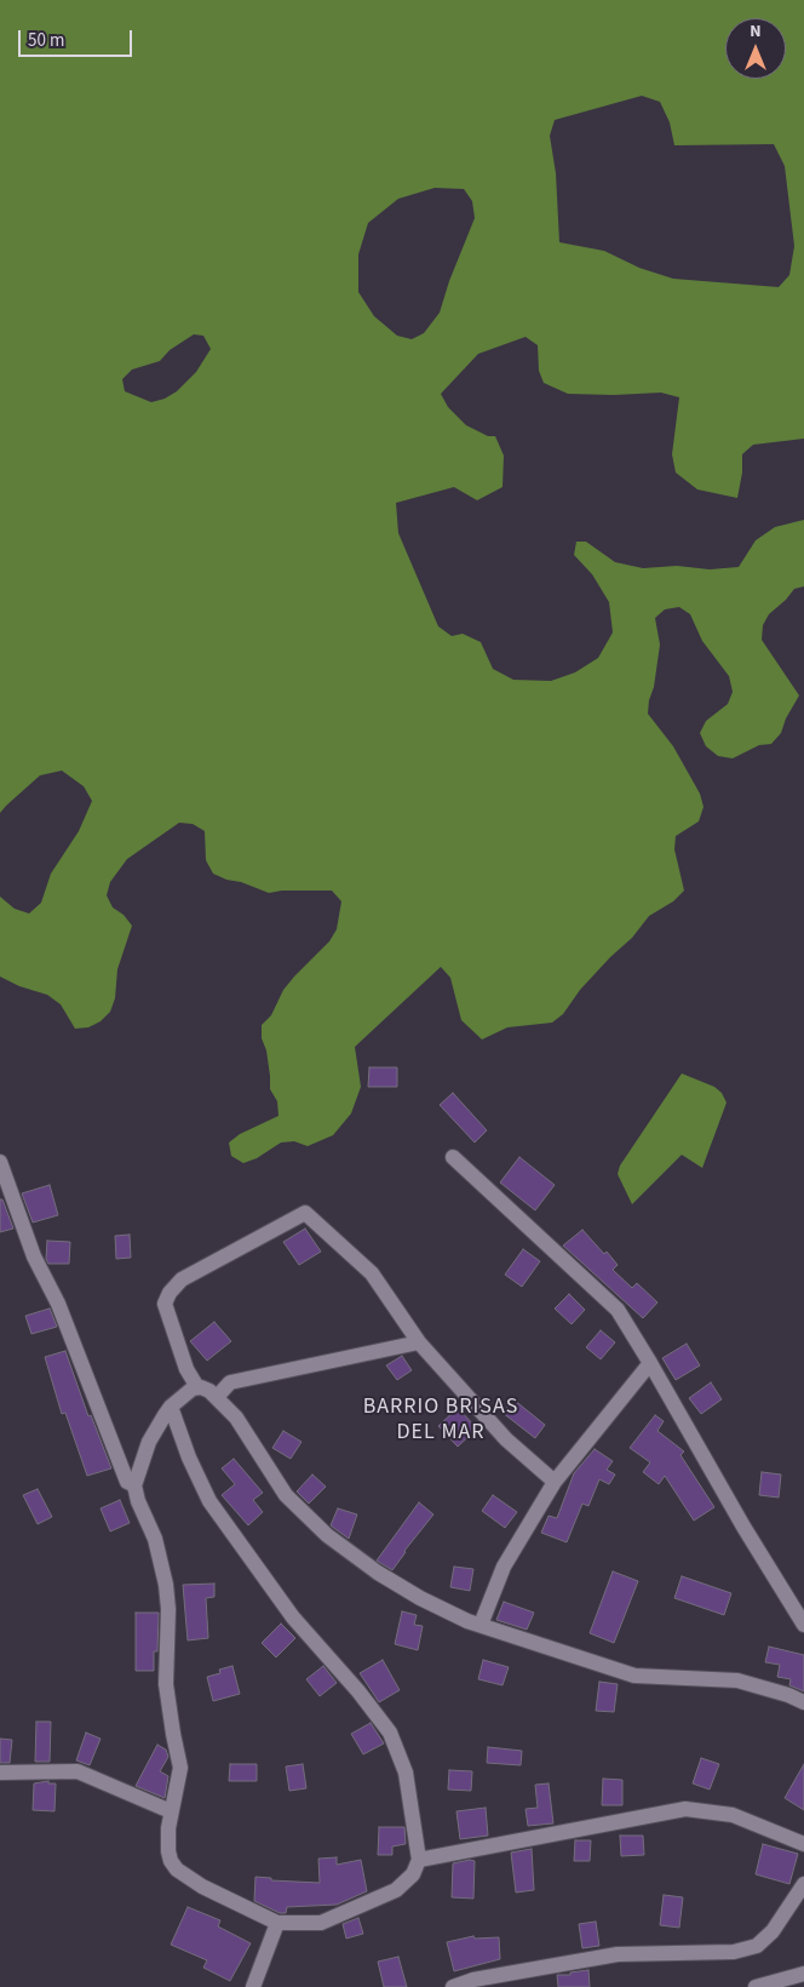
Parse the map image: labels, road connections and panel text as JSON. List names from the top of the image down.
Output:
{
  "districts": ["BARRIO BRISAS DEL MAR"],
  "scale_bar": "50 m",
  "north": "top"
}
